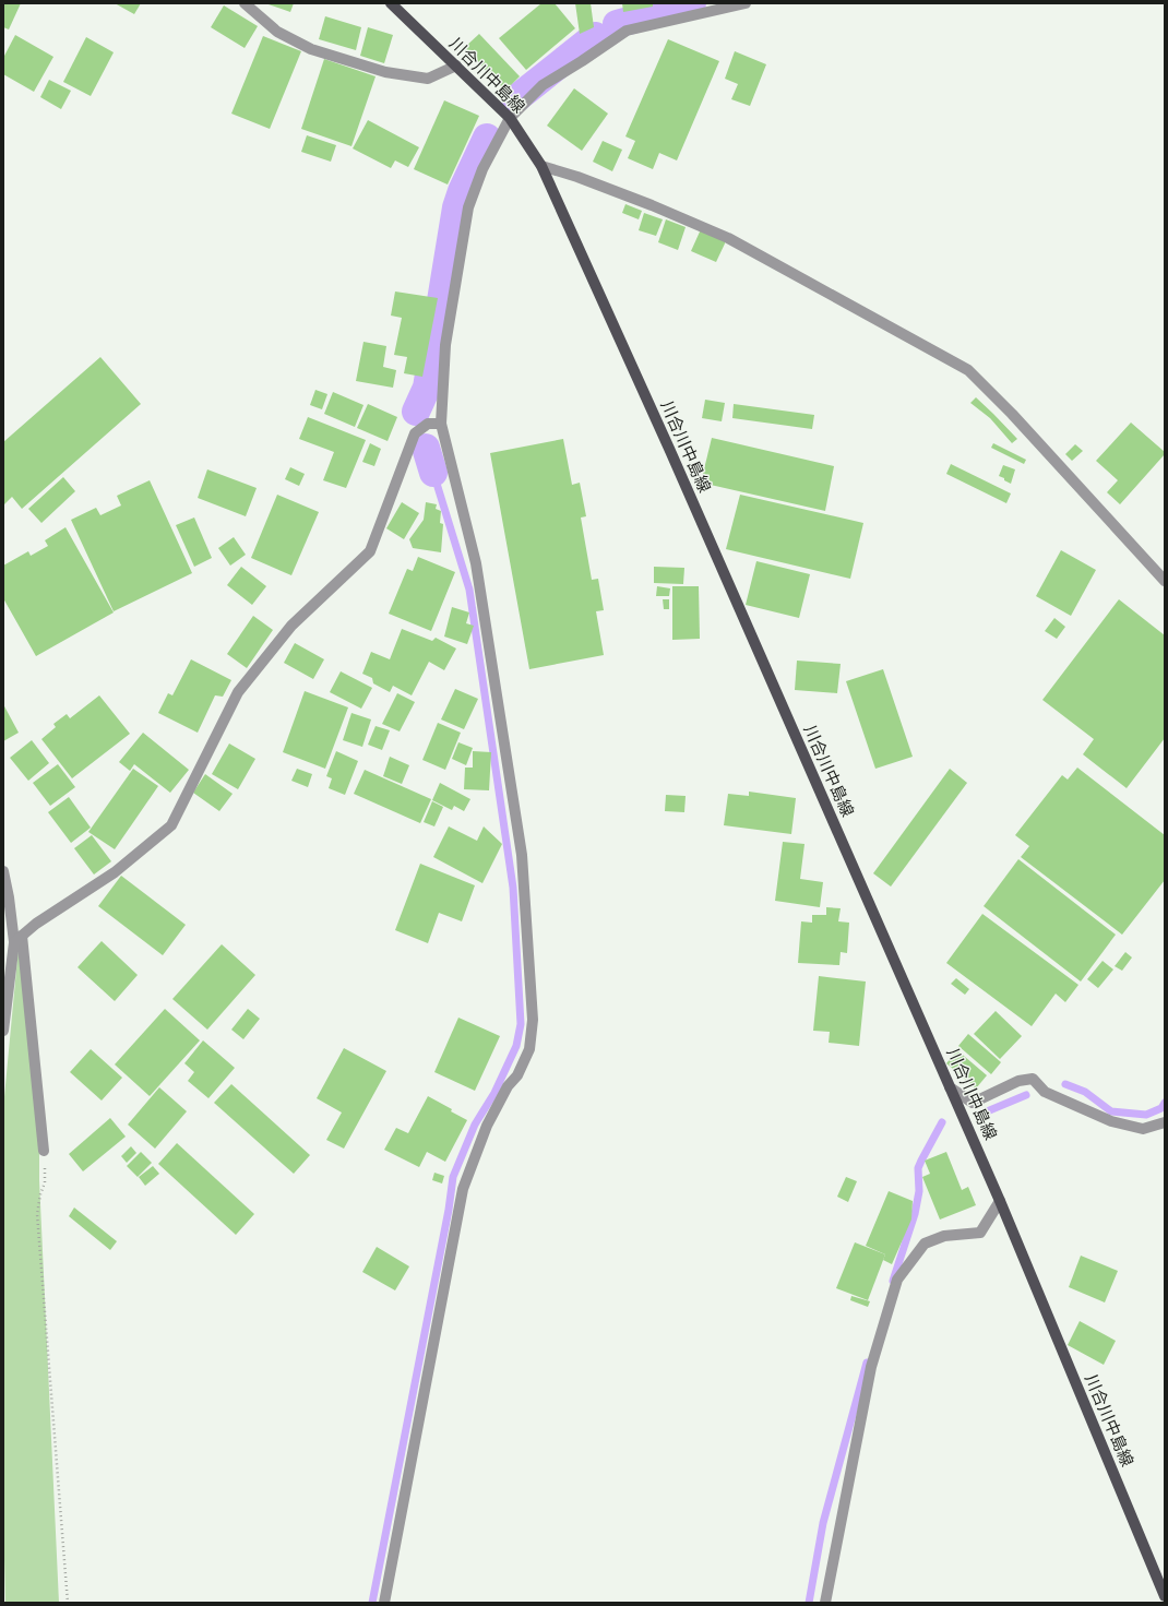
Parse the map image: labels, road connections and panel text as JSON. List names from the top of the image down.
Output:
{
  "streets": {
    "main road": ["川合川中島線"]
  }
}
